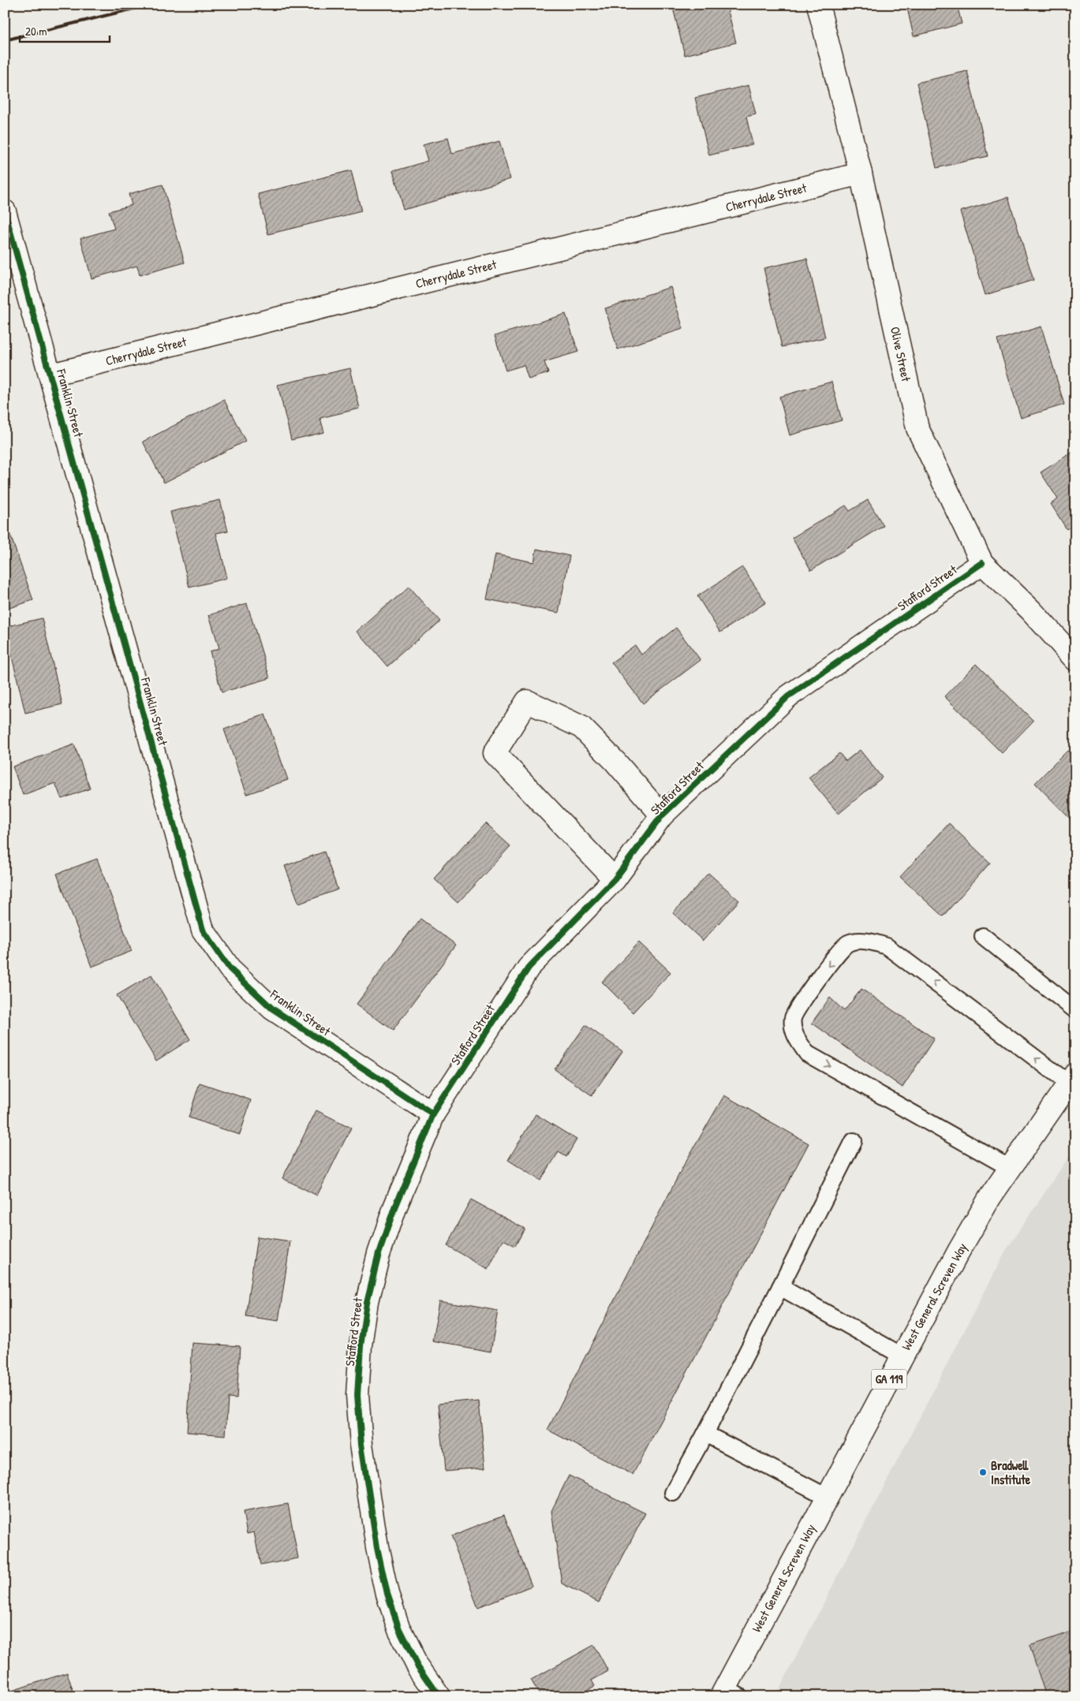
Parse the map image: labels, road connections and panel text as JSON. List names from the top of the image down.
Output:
{
  "streets": {
    "street": [
      "Cherrydale Street",
      "Olive Street",
      "Franklin Street",
      "Stafford Street",
      "West General Screven Way",
      "GA 119"
    ]
  },
  "crossings": [
    ["Cherrydale Street", "Olive Street"],
    ["Cherrydale Street", "Franklin Street"],
    ["Olive Street", "Stafford Street"],
    ["Franklin Street", "Stafford Street"]
  ],
  "places": ["Bradwell Institute"],
  "scale_bar": "20 m"
}
